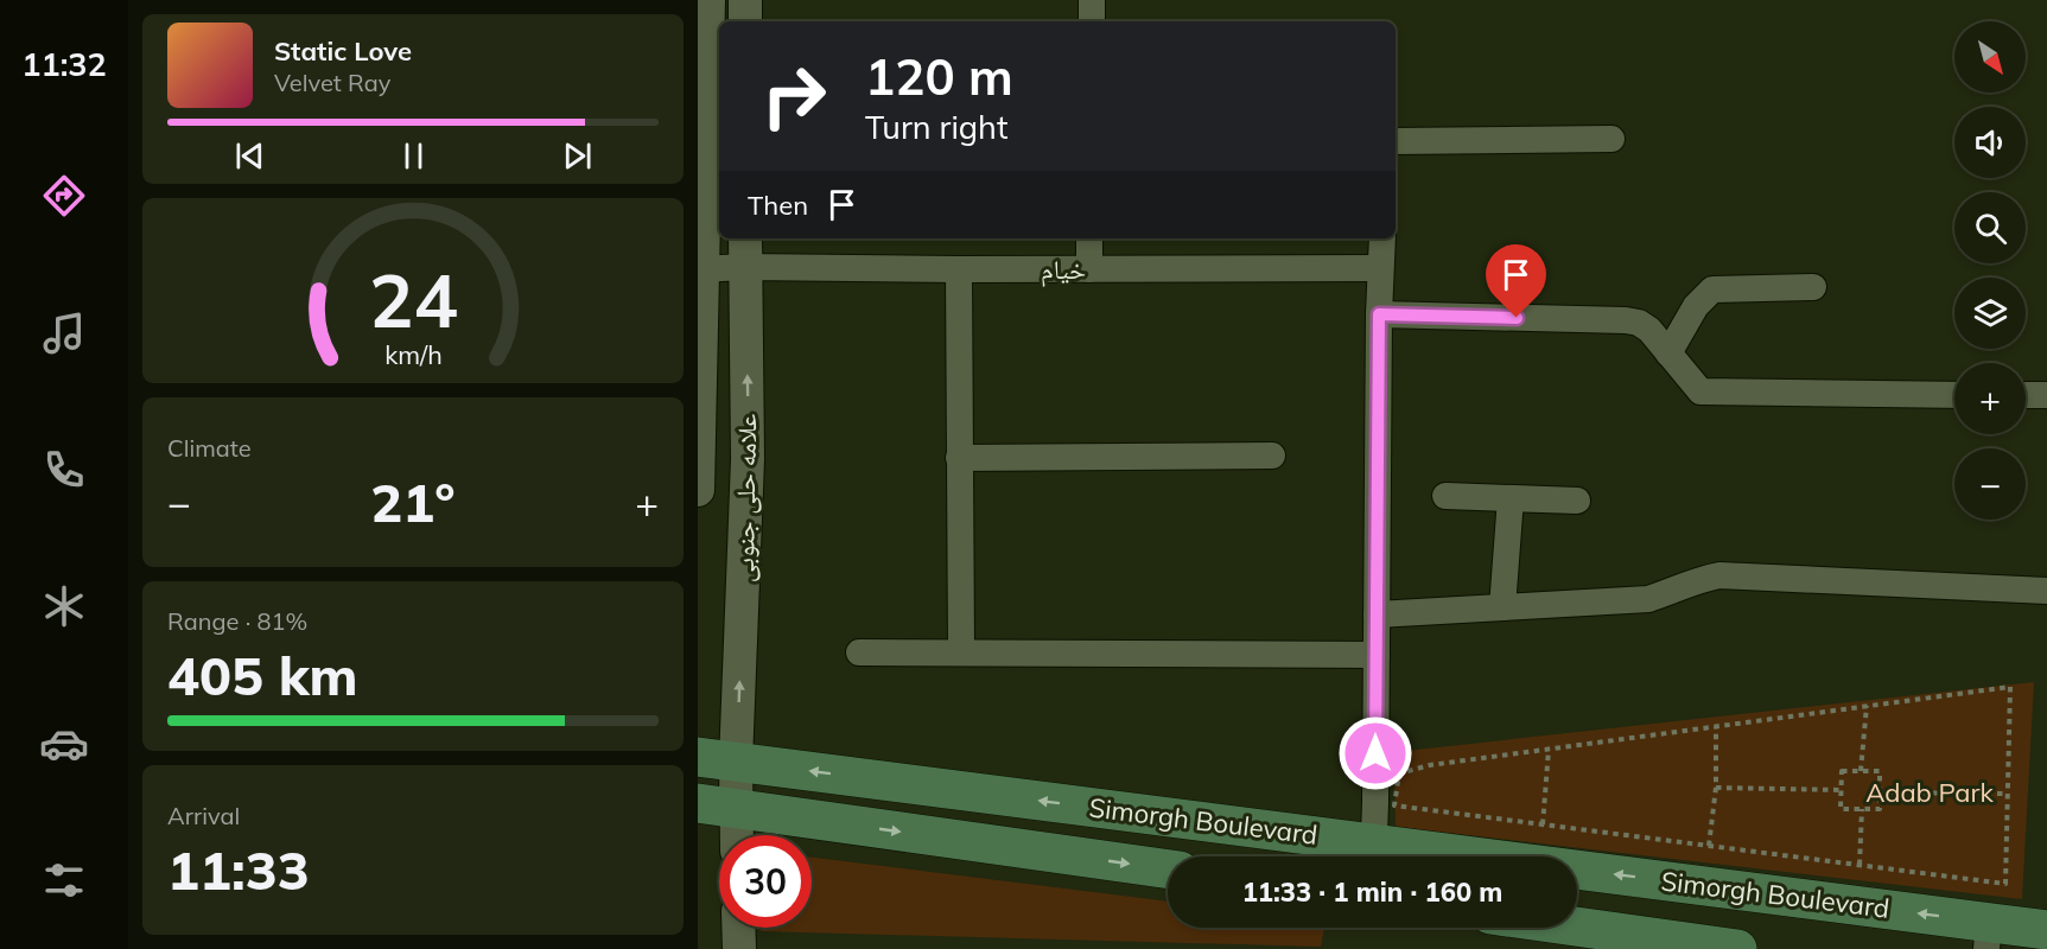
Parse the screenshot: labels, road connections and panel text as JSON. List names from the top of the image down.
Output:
{
  "streets": {
    "main road": ["Simorgh Boulevard"],
    "street": ["خیام", "علامه حلی جنوبی"]
  },
  "crossings": [
    ["خیام", "علامه حلی جنوبی"],
    ["علامه حلی جنوبی", "Simorgh Boulevard"]
  ],
  "parks": ["Adab Park"],
  "north": "bottom right",
  "page": {
    "tabs": "11:32",
    "map_buttons": ["+", "−"],
    "turn": ["120 m", "Turn right"],
    "song": ["Static Love", "Velvet Ray"],
    "then": "Then",
    "tile": [
      "Climate",
      ["Range · 81%", "405 km"],
      ["Arrival", "11:33"]
    ],
    "heat": ["−", "21°", "+"],
    "limit": "30",
    "trip": "11:33 · 1 min · 160 m",
    "gauge": ["24", "km/h"]
  }
}
